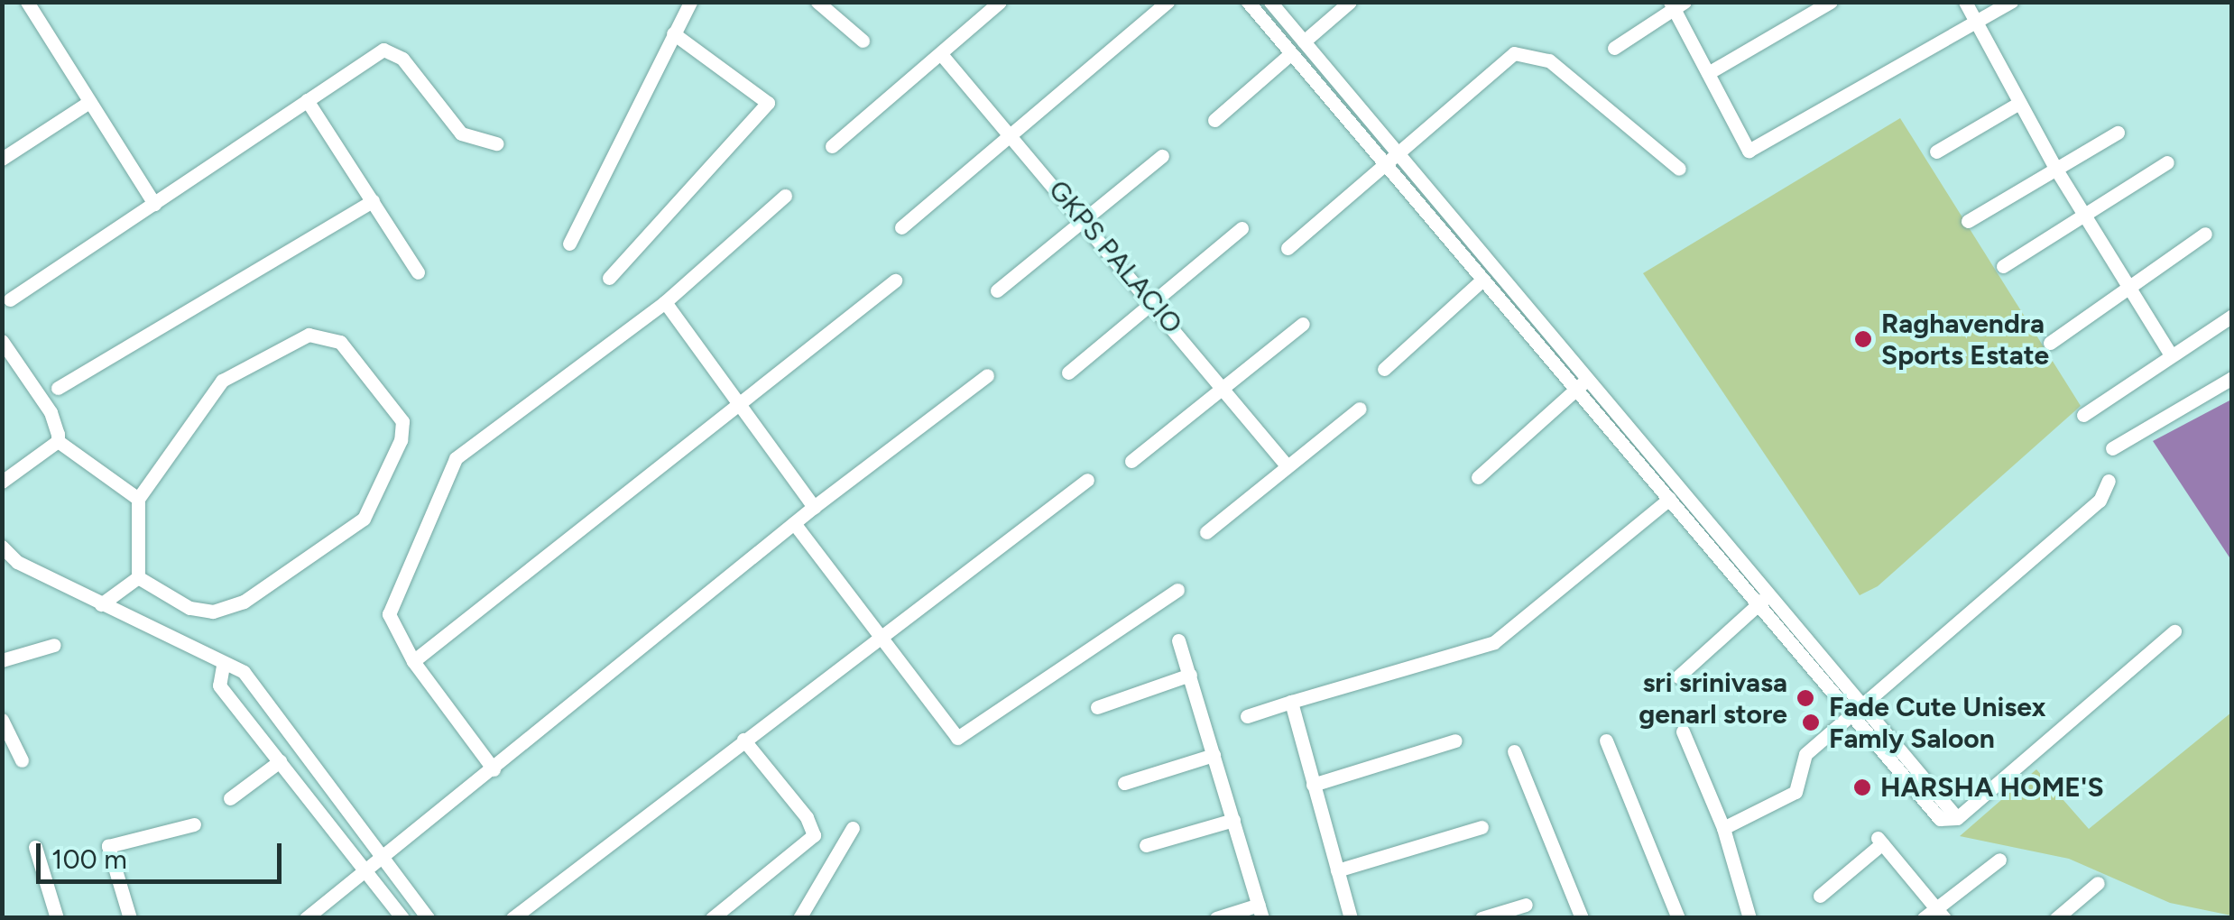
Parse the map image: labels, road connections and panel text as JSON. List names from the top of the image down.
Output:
{
  "streets": {
    "street": ["GKPS PALACIO"]
  },
  "places": [
    "Raghavendra Sports Estate",
    "sri srinivasa genarl store",
    "Fade Cute Unisex Famly Saloon",
    "HARSHA HOME'S"
  ],
  "scale_bar": "100 m"
}
